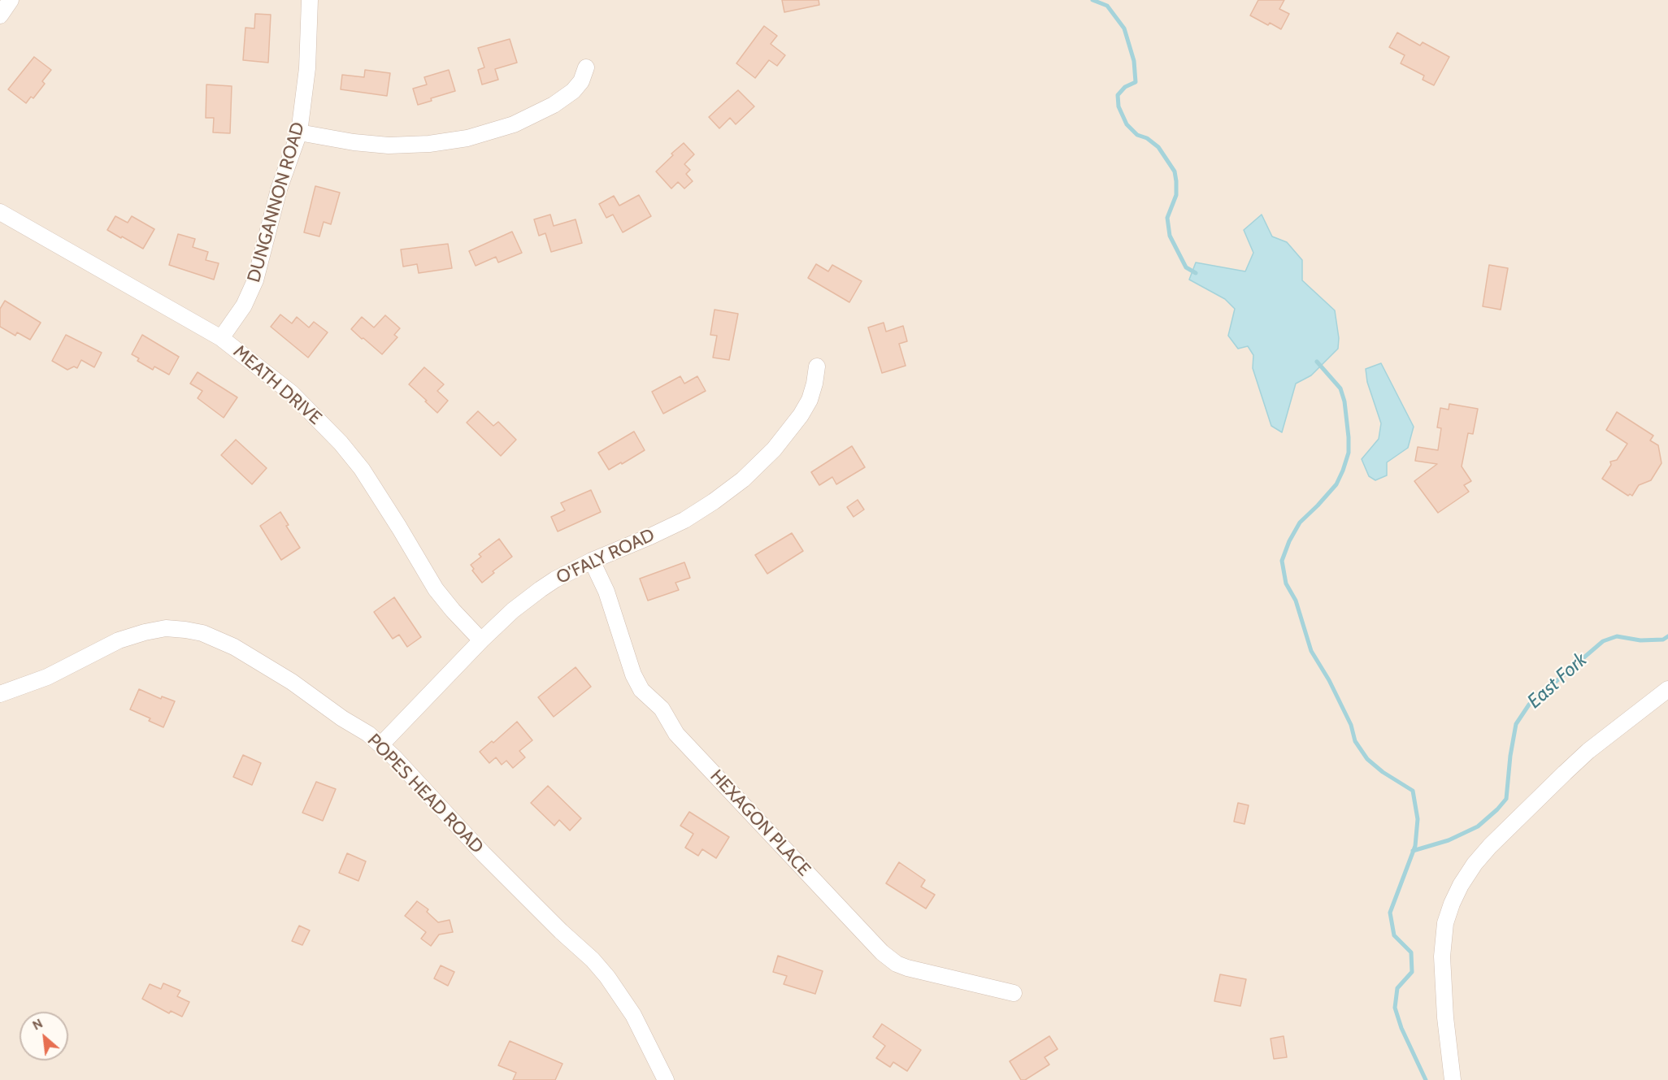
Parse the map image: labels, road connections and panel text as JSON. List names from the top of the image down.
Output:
{
  "streets": {
    "street": [
      "DUNGANNON ROAD",
      "MEATH DRIVE",
      "O'FALY ROAD",
      "POPES HEAD ROAD",
      "HEXAGON PLACE"
    ]
  },
  "crossings": [
    ["DUNGANNON ROAD", "MEATH DRIVE"],
    ["MEATH DRIVE", "O'FALY ROAD"],
    ["O'FALY ROAD", "POPES HEAD ROAD"],
    ["O'FALY ROAD", "HEXAGON PLACE"]
  ],
  "water": ["East Fork"],
  "north": "top left"
}
